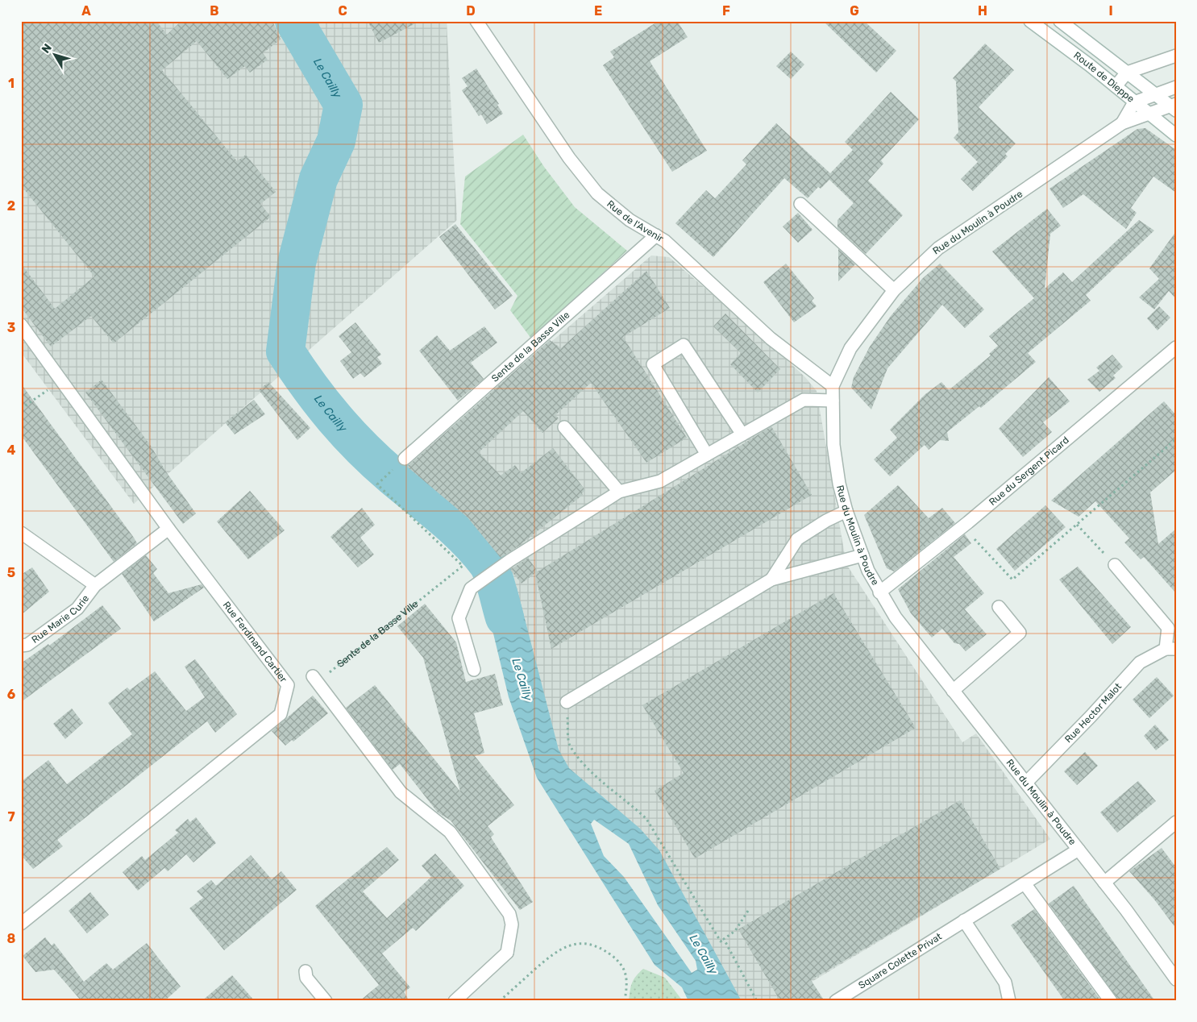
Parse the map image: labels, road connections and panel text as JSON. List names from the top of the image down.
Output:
{
  "streets": {
    "street": [
      "Route de Dieppe",
      "Rue de l'Avenir",
      "Rue du Moulin à Poudre",
      "Sente de la Basse Ville",
      "Rue du Sergent Picard",
      "Rue Marie Curie",
      "Rue Ferdinand Cartier",
      "Rue Hector Malot",
      "Square Colette Privat"
    ]
  },
  "crossings": [
    ["Route de Dieppe", "Rue du Moulin à Poudre"],
    ["Rue de l'Avenir", "Rue du Moulin à Poudre"],
    ["Rue de l'Avenir", "Sente de la Basse Ville"],
    ["Rue du Moulin à Poudre", "Rue du Sergent Picard"],
    ["Rue du Moulin à Poudre", "Rue Hector Malot"],
    ["Rue du Moulin à Poudre", "Square Colette Privat"],
    ["Rue Marie Curie", "Rue Ferdinand Cartier"]
  ],
  "water": ["Le Cailly"],
  "north": "top left",
  "grid": {
    "columns": [
      "A",
      "B",
      "C",
      "D",
      "E",
      "F",
      "G",
      "H",
      "I"
    ],
    "rows": [
      "1",
      "2",
      "3",
      "4",
      "5",
      "6",
      "7",
      "8"
    ]
  }
}
